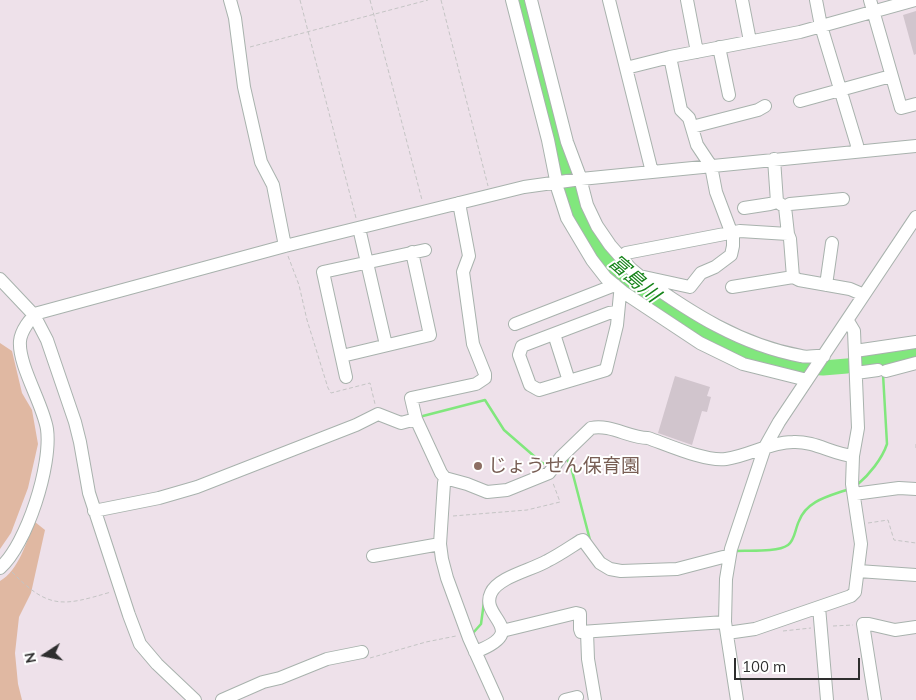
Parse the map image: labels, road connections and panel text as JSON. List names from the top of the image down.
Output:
{
  "water": ["富島川"],
  "places": ["じょうせん保育園"],
  "scale_bar": "100 m",
  "north": "left"
}
